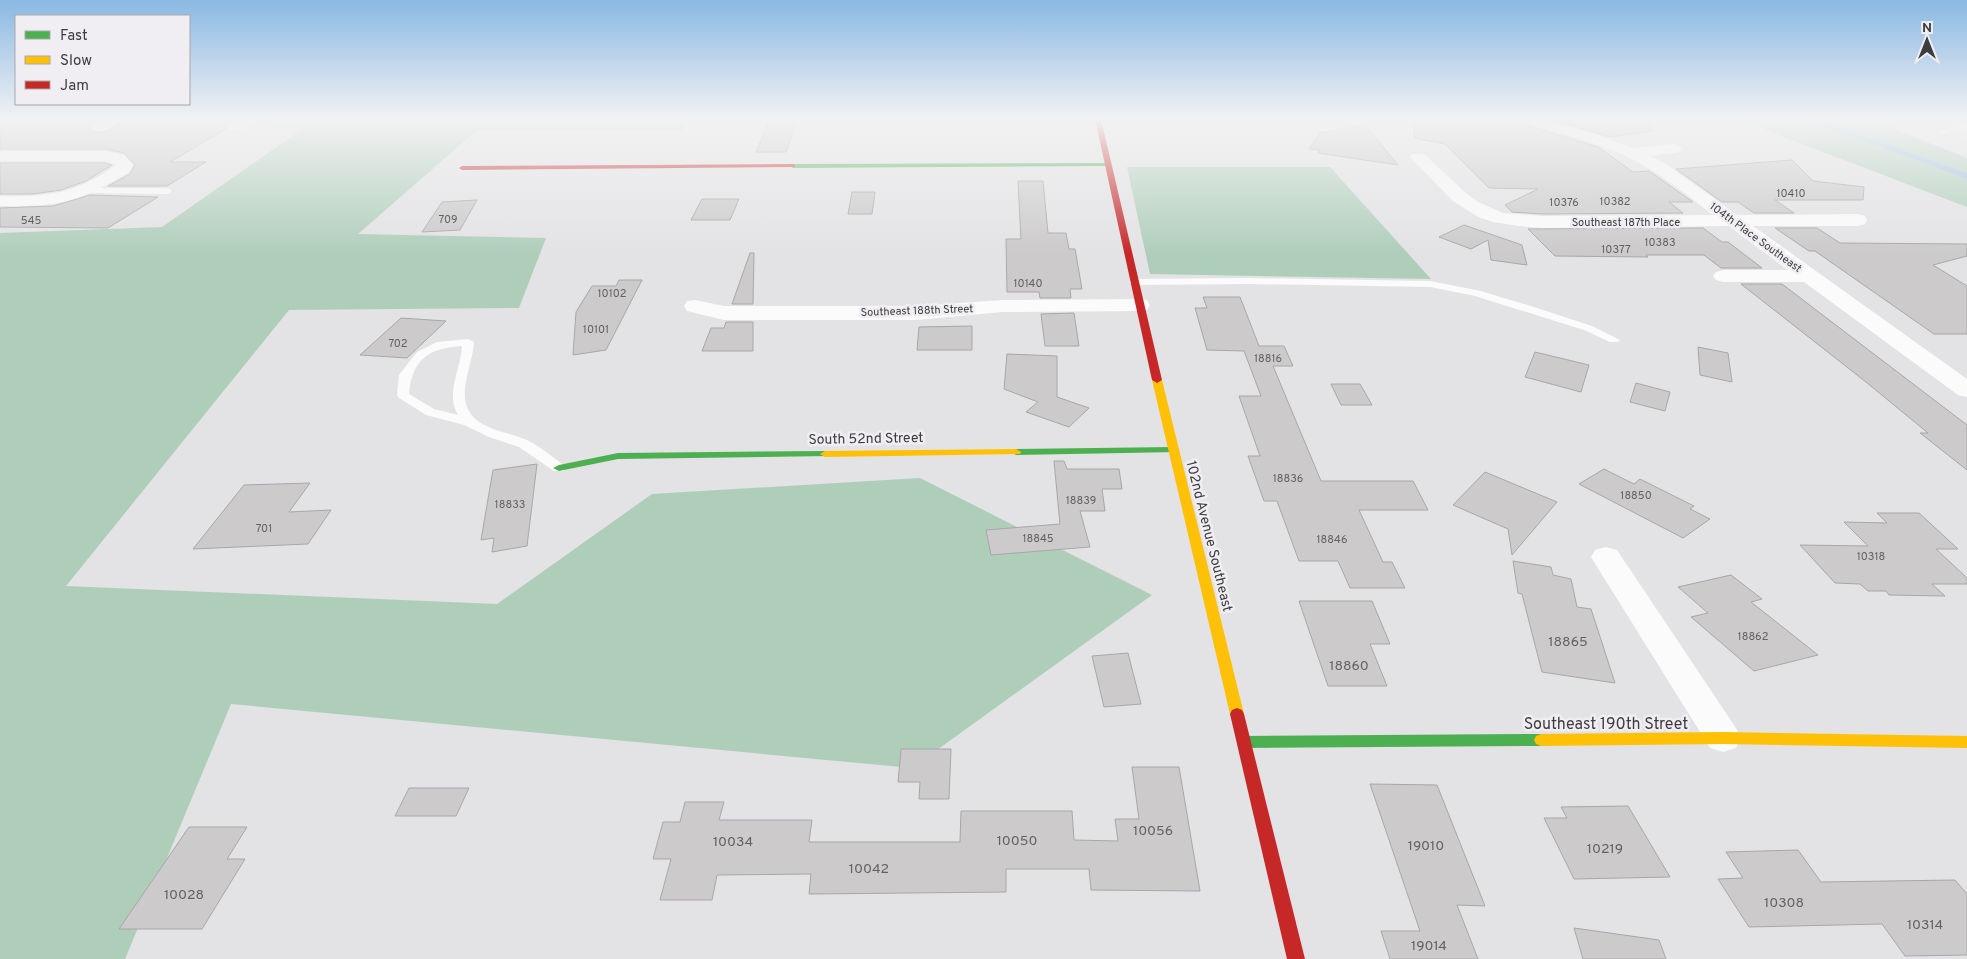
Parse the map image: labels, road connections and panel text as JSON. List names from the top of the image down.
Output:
{
  "streets": {
    "street": [
      "Southeast 187th Place",
      "104th Place Southeast",
      "Southeast 188th Street",
      "South 52nd Street",
      "102nd Avenue Southeast",
      "Southeast 190th Street"
    ]
  },
  "crossings": [
    ["Southeast 187th Place", "104th Place Southeast"],
    ["Southeast 188th Street", "102nd Avenue Southeast"],
    ["South 52nd Street", "102nd Avenue Southeast"],
    ["102nd Avenue Southeast", "Southeast 190th Street"]
  ],
  "house_numbers": [
    "10410",
    "10382",
    "10376",
    "709",
    "545",
    "10383",
    "10377",
    "10140",
    "10102",
    "10101",
    "702",
    "18816",
    "18836",
    "18850",
    "18839",
    "18833",
    "701",
    "18845",
    "18846",
    "10318",
    "18862",
    "18865",
    "18860",
    "10056",
    "10050",
    "10034",
    "19010",
    "10219",
    "10042",
    "10028",
    "10308",
    "10314",
    "19014"
  ],
  "legend": ["Fast", "Slow", "Jam"],
  "north": "top"
}
